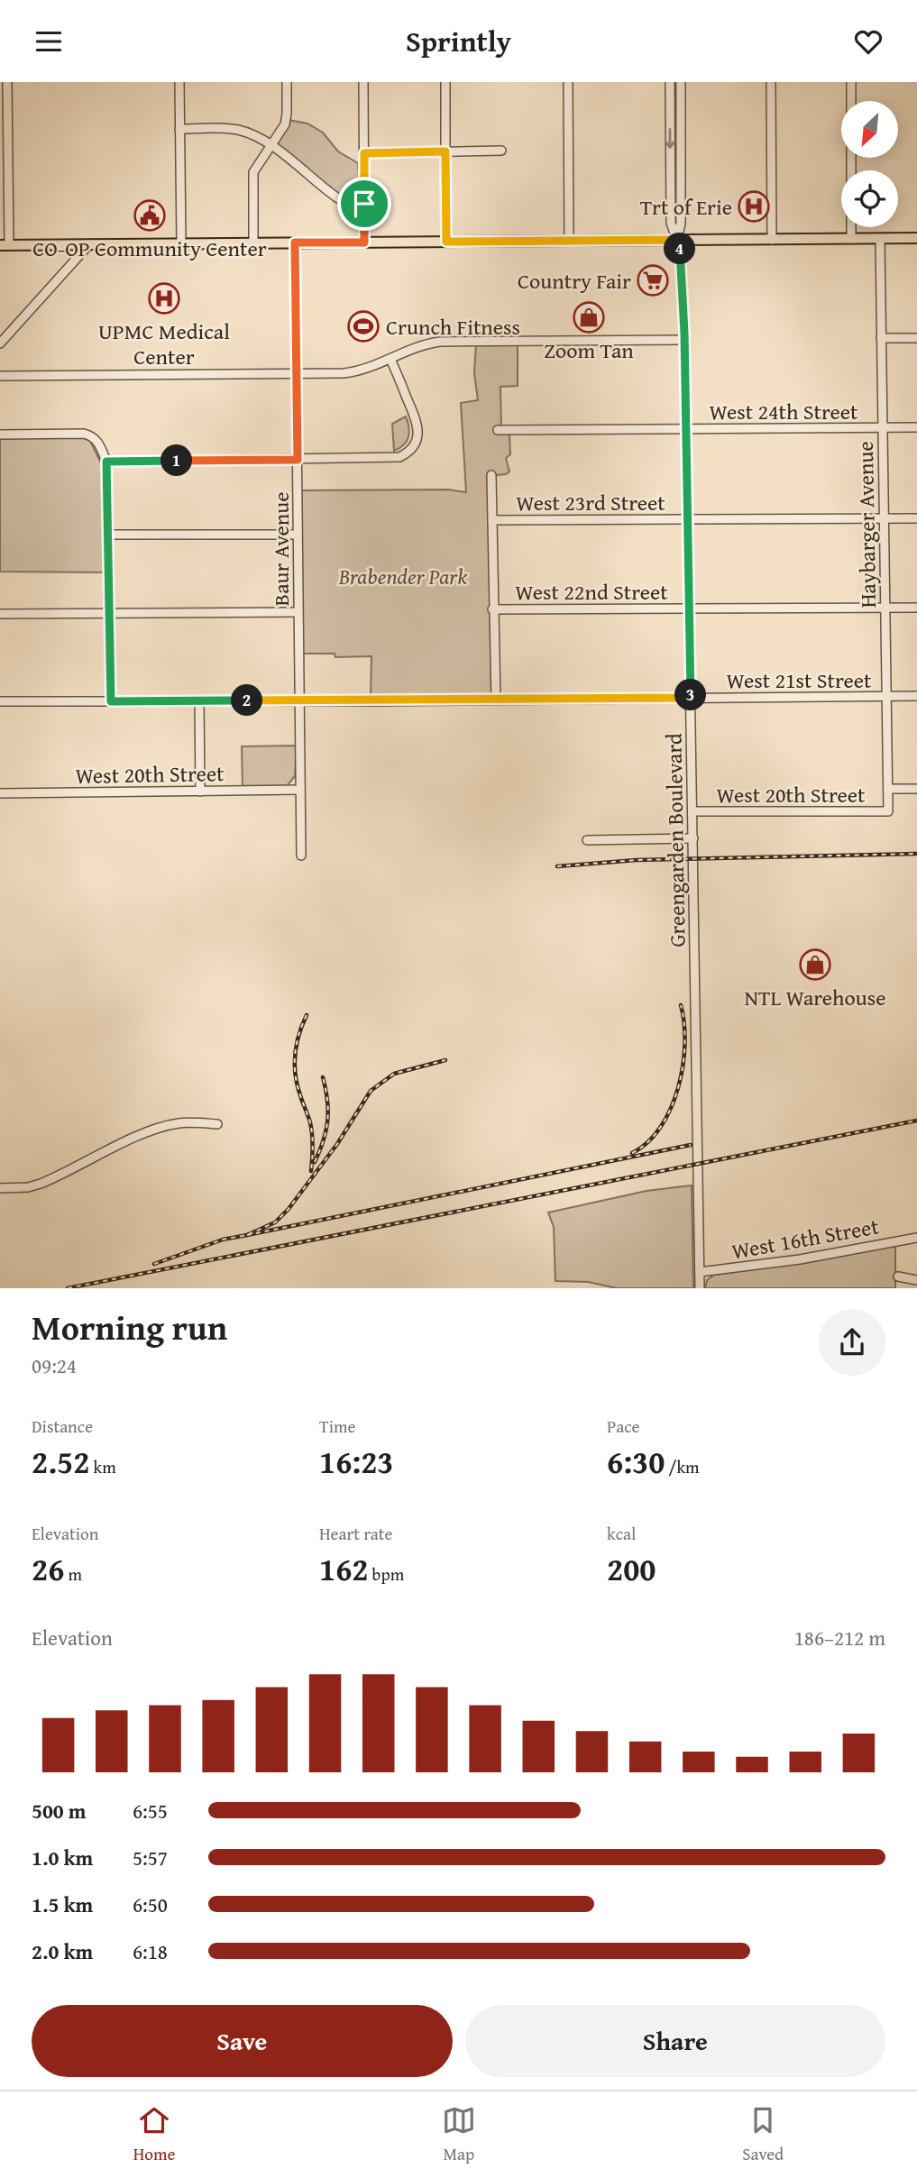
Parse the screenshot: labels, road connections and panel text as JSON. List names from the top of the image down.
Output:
{
  "streets": {
    "street": [
      "West 24th Street",
      "West 23rd Street",
      "Haybarger Avenue",
      "Baur Avenue",
      "West 22nd Street",
      "West 21st Street",
      "West 20th Street",
      "Greengarden Boulevard",
      "West 16th Street"
    ]
  },
  "crossings": [
    ["West 24th Street", "Haybarger Avenue"],
    ["West 24th Street", "Greengarden Boulevard"],
    ["West 23rd Street", "Haybarger Avenue"],
    ["West 23rd Street", "Greengarden Boulevard"],
    ["Haybarger Avenue", "West 22nd Street"],
    ["Haybarger Avenue", "West 21st Street"],
    ["Haybarger Avenue", "West 20th Street"],
    ["Baur Avenue", "West 21st Street"],
    ["Baur Avenue", "West 20th Street"],
    ["West 22nd Street", "Greengarden Boulevard"],
    ["West 21st Street", "Greengarden Boulevard"],
    ["West 20th Street", "Greengarden Boulevard"],
    ["Greengarden Boulevard", "West 16th Street"]
  ],
  "parks": ["Brabender Park"],
  "places": {
    "hospital": ["Trt of Erie", "UPMC Medical Center"],
    "public building": ["CO-OP Community Center"],
    "supermarket": ["Country Fair"],
    "shop": ["Zoom Tan", "NTL Warehouse"],
    "sports": ["Crunch Fitness"]
  },
  "north": "bottom left",
  "page": {
    "header": "Sprintly",
    "pins": [
      "4",
      "1",
      "3",
      "2"
    ],
    "heading": ["Morning run", "09:24"],
    "stats": [
      ["Distance", "2.52 km"],
      ["Time", "16:23"],
      ["Pace", "6:30 /km"],
      ["Elevation", "26 m"],
      ["Heart rate", "162 bpm"],
      ["kcal", "200"]
    ],
    "chart": ["Elevation", "186–212 m"],
    "list": [
      {
        "name": "500 m",
        "note": "6:55"
      },
      {
        "name": "1.0 km",
        "note": "5:57"
      },
      {
        "name": "1.5 km",
        "note": "6:50"
      },
      {
        "name": "2.0 km",
        "note": "6:18"
      }
    ],
    "buttons": ["Save", "Share"],
    "tabs": ["Home", "Map", "Saved"]
  }
}
